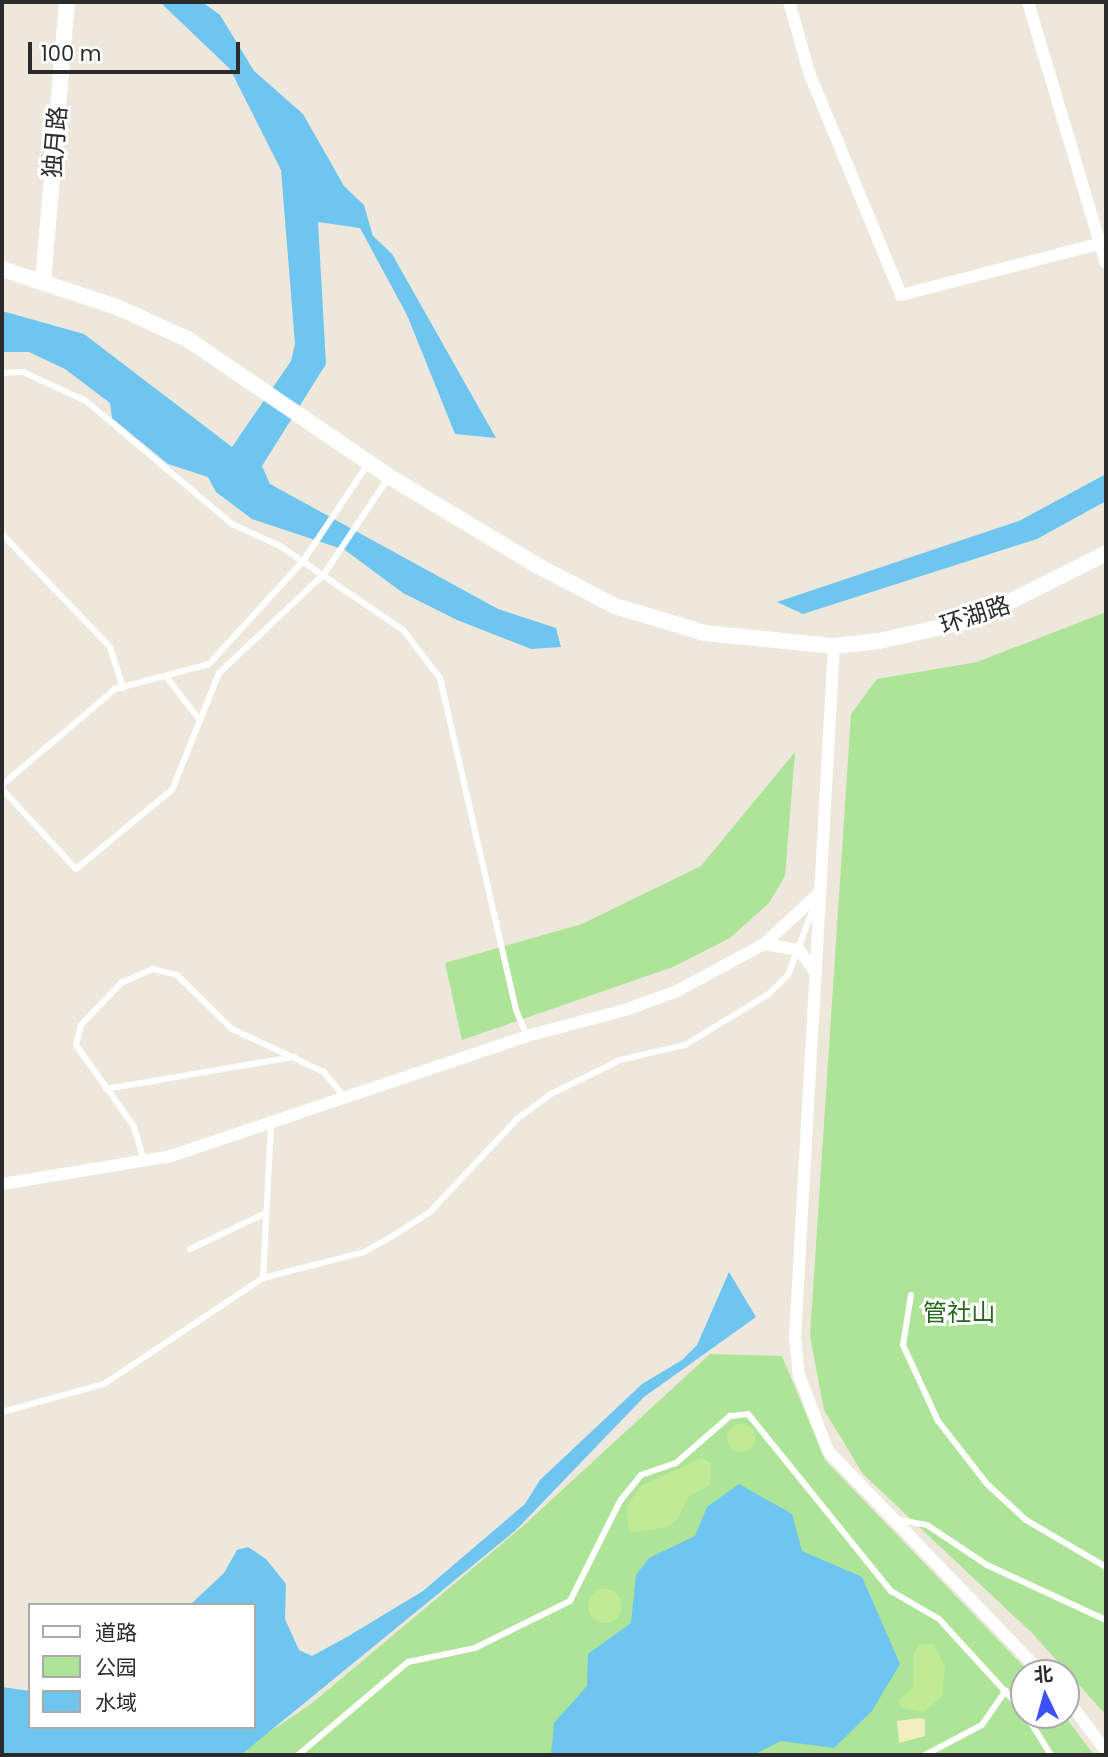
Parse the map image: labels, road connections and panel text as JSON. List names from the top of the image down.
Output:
{
  "streets": {
    "street": ["独月路", "环湖路"]
  },
  "crossings": [
    ["独月路", "环湖路"]
  ],
  "parks": ["管社山"],
  "legend": ["道路", "公园", "水域"],
  "scale_bar": "100 m",
  "north": "top"
}
